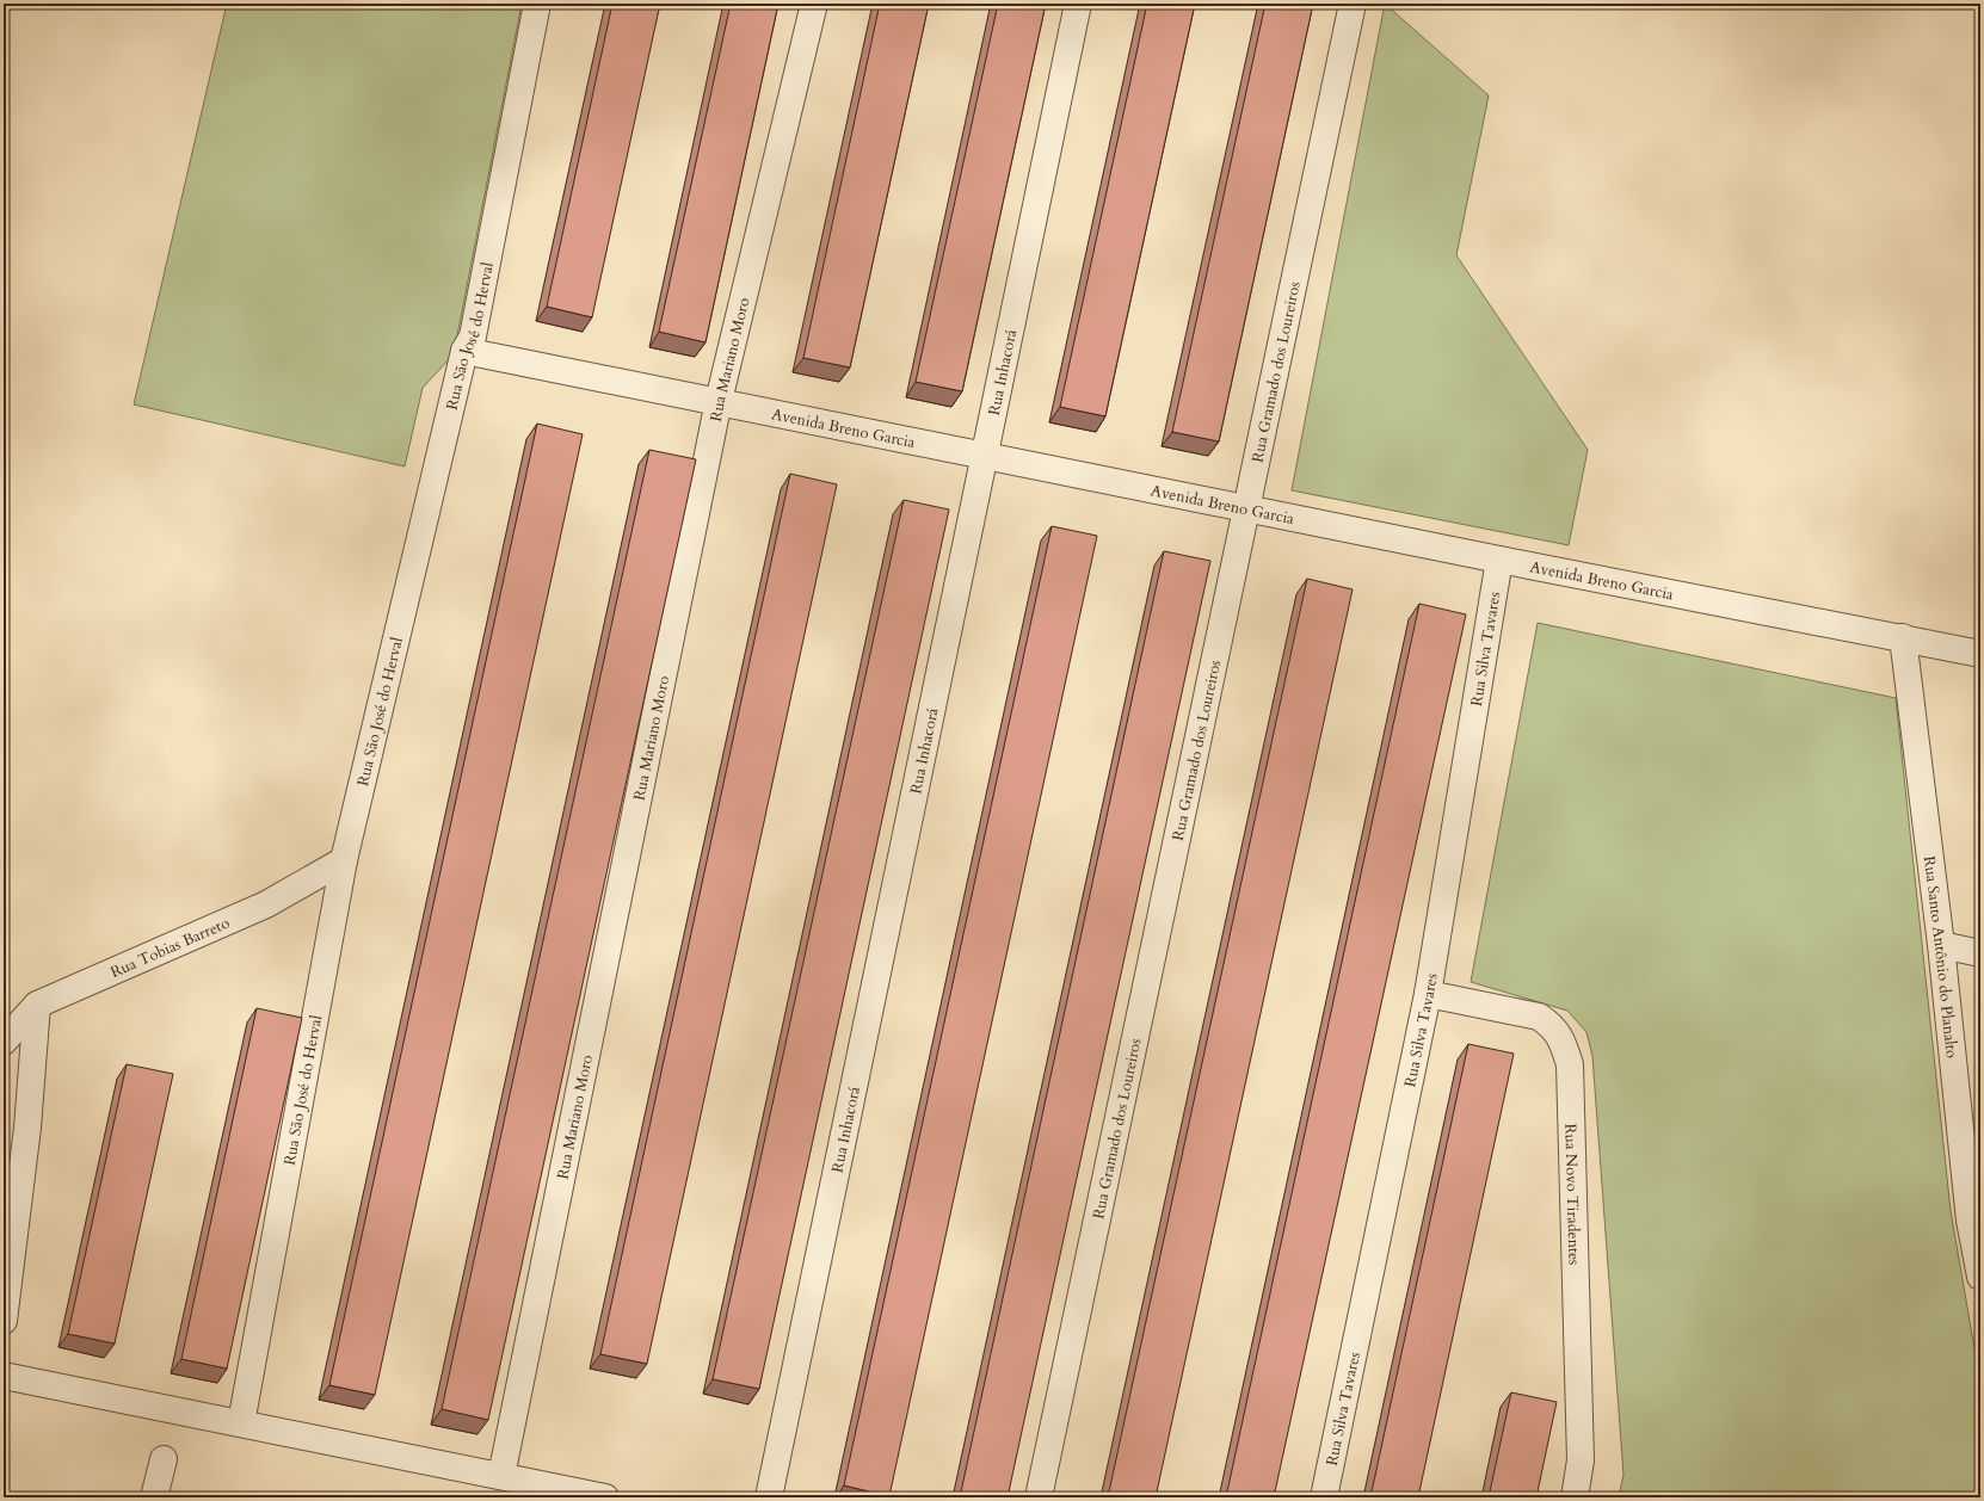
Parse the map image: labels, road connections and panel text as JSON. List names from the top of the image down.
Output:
{
  "streets": {
    "street": [
      "Rua São José do Herval",
      "Rua Mariano Moro",
      "Rua Inhacorá",
      "Rua Gramado dos Loureiros",
      "Avenida Breno Garcia",
      "Rua Silva Tavares",
      "Rua Tobias Barreto",
      "Rua Santo Antônio do Planalto",
      "Rua Novo Tiradentes"
    ]
  },
  "crossings": [
    ["Rua São José do Herval", "Avenida Breno Garcia"],
    ["Rua São José do Herval", "Rua Tobias Barreto"],
    ["Rua Mariano Moro", "Avenida Breno Garcia"],
    ["Rua Inhacorá", "Avenida Breno Garcia"],
    ["Rua Gramado dos Loureiros", "Avenida Breno Garcia"],
    ["Avenida Breno Garcia", "Rua Silva Tavares"],
    ["Avenida Breno Garcia", "Rua Santo Antônio do Planalto"],
    ["Rua Silva Tavares", "Rua Novo Tiradentes"]
  ]
}
